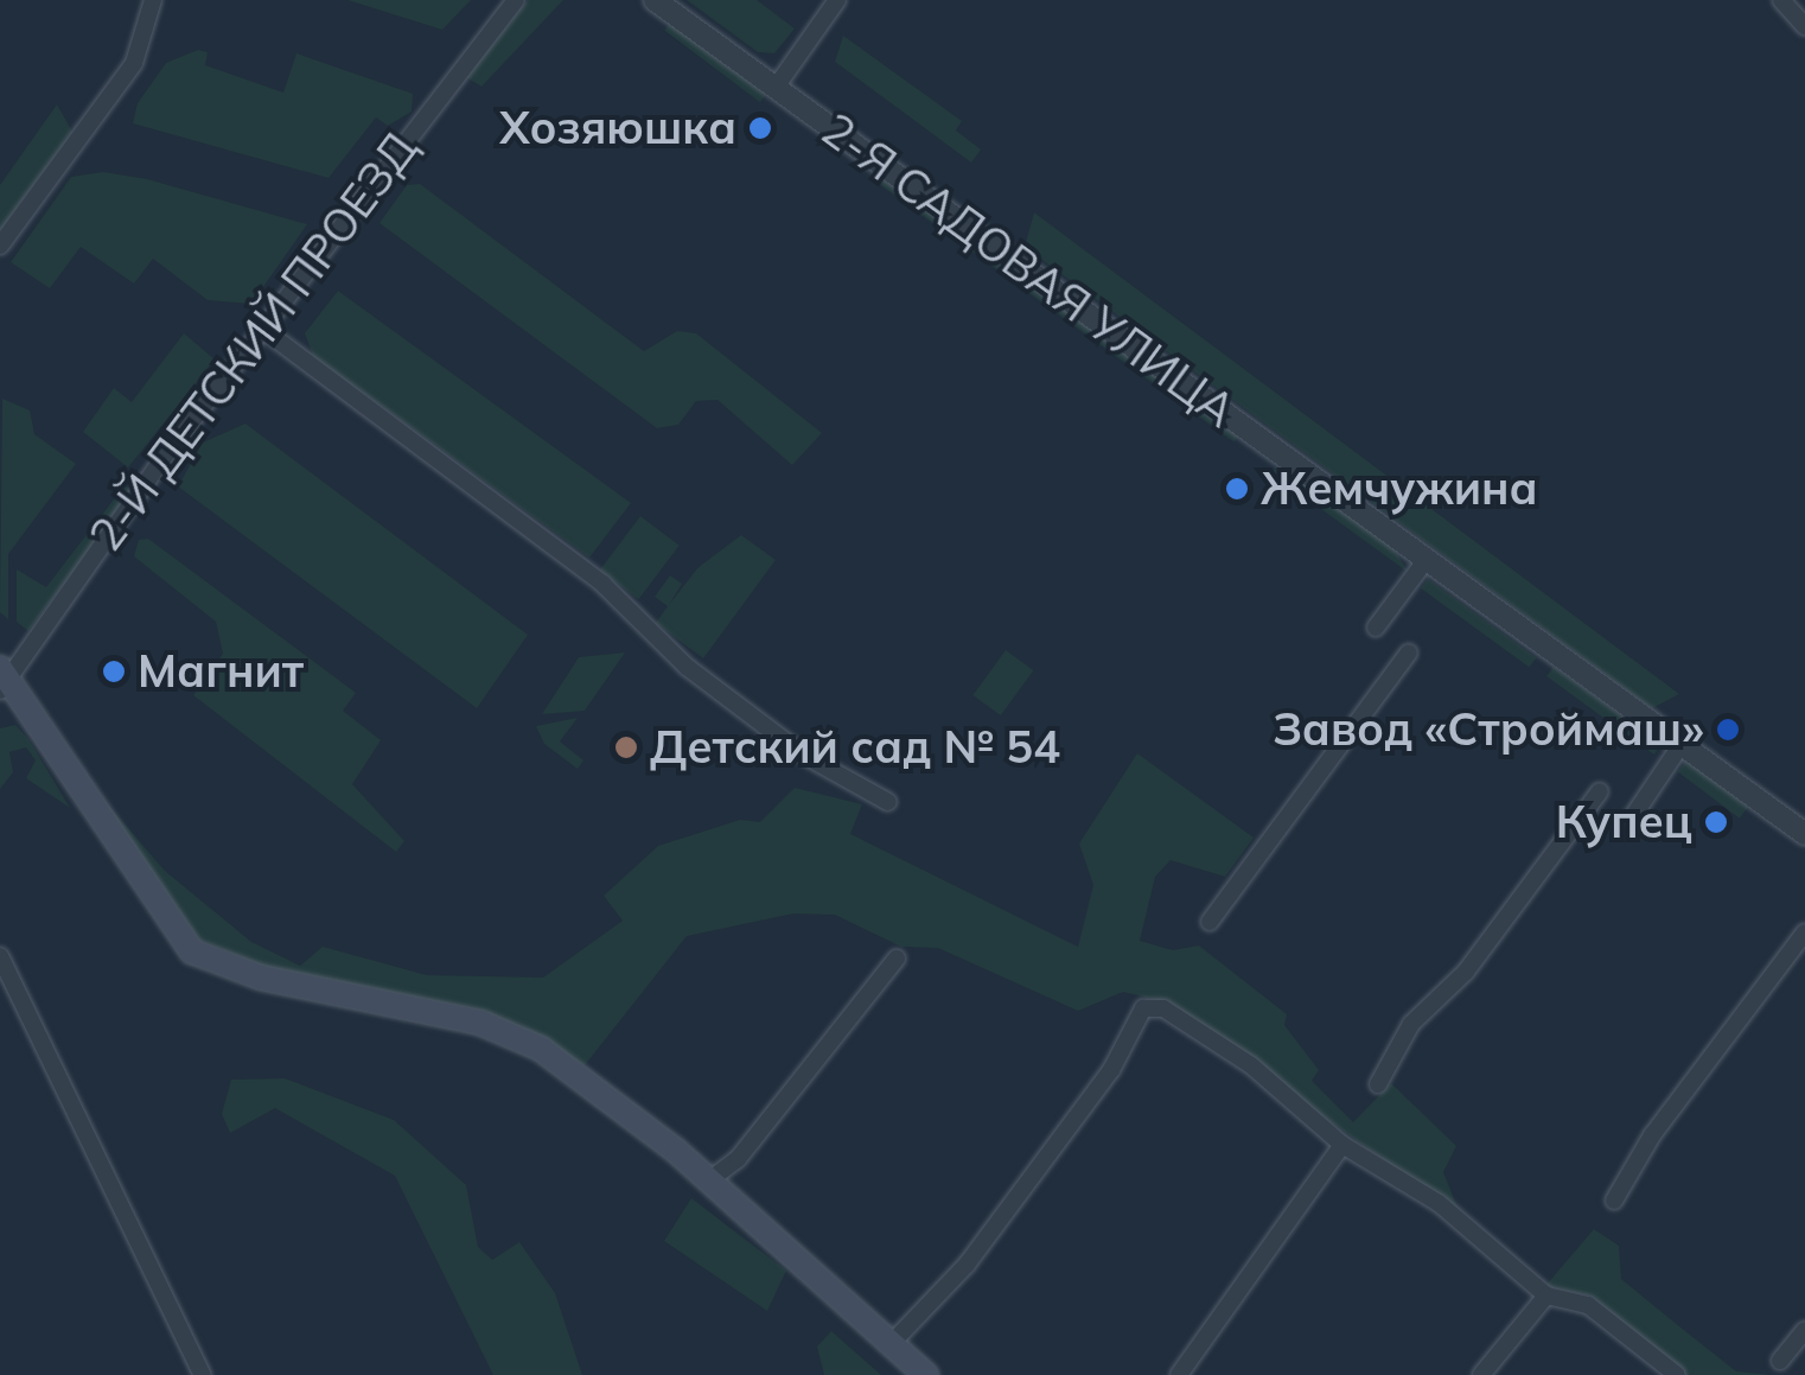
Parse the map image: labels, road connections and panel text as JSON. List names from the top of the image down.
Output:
{
  "streets": {
    "street": ["2-Я САДОВАЯ УЛИЦА", "2-Й ДЕТСКИЙ ПРОЕЗД"]
  },
  "places": [
    "Хозяюшка",
    "Жемчужина",
    "Магнит",
    "Завод «Строймаш»",
    "Детский сад № 54",
    "Купец"
  ]
}
